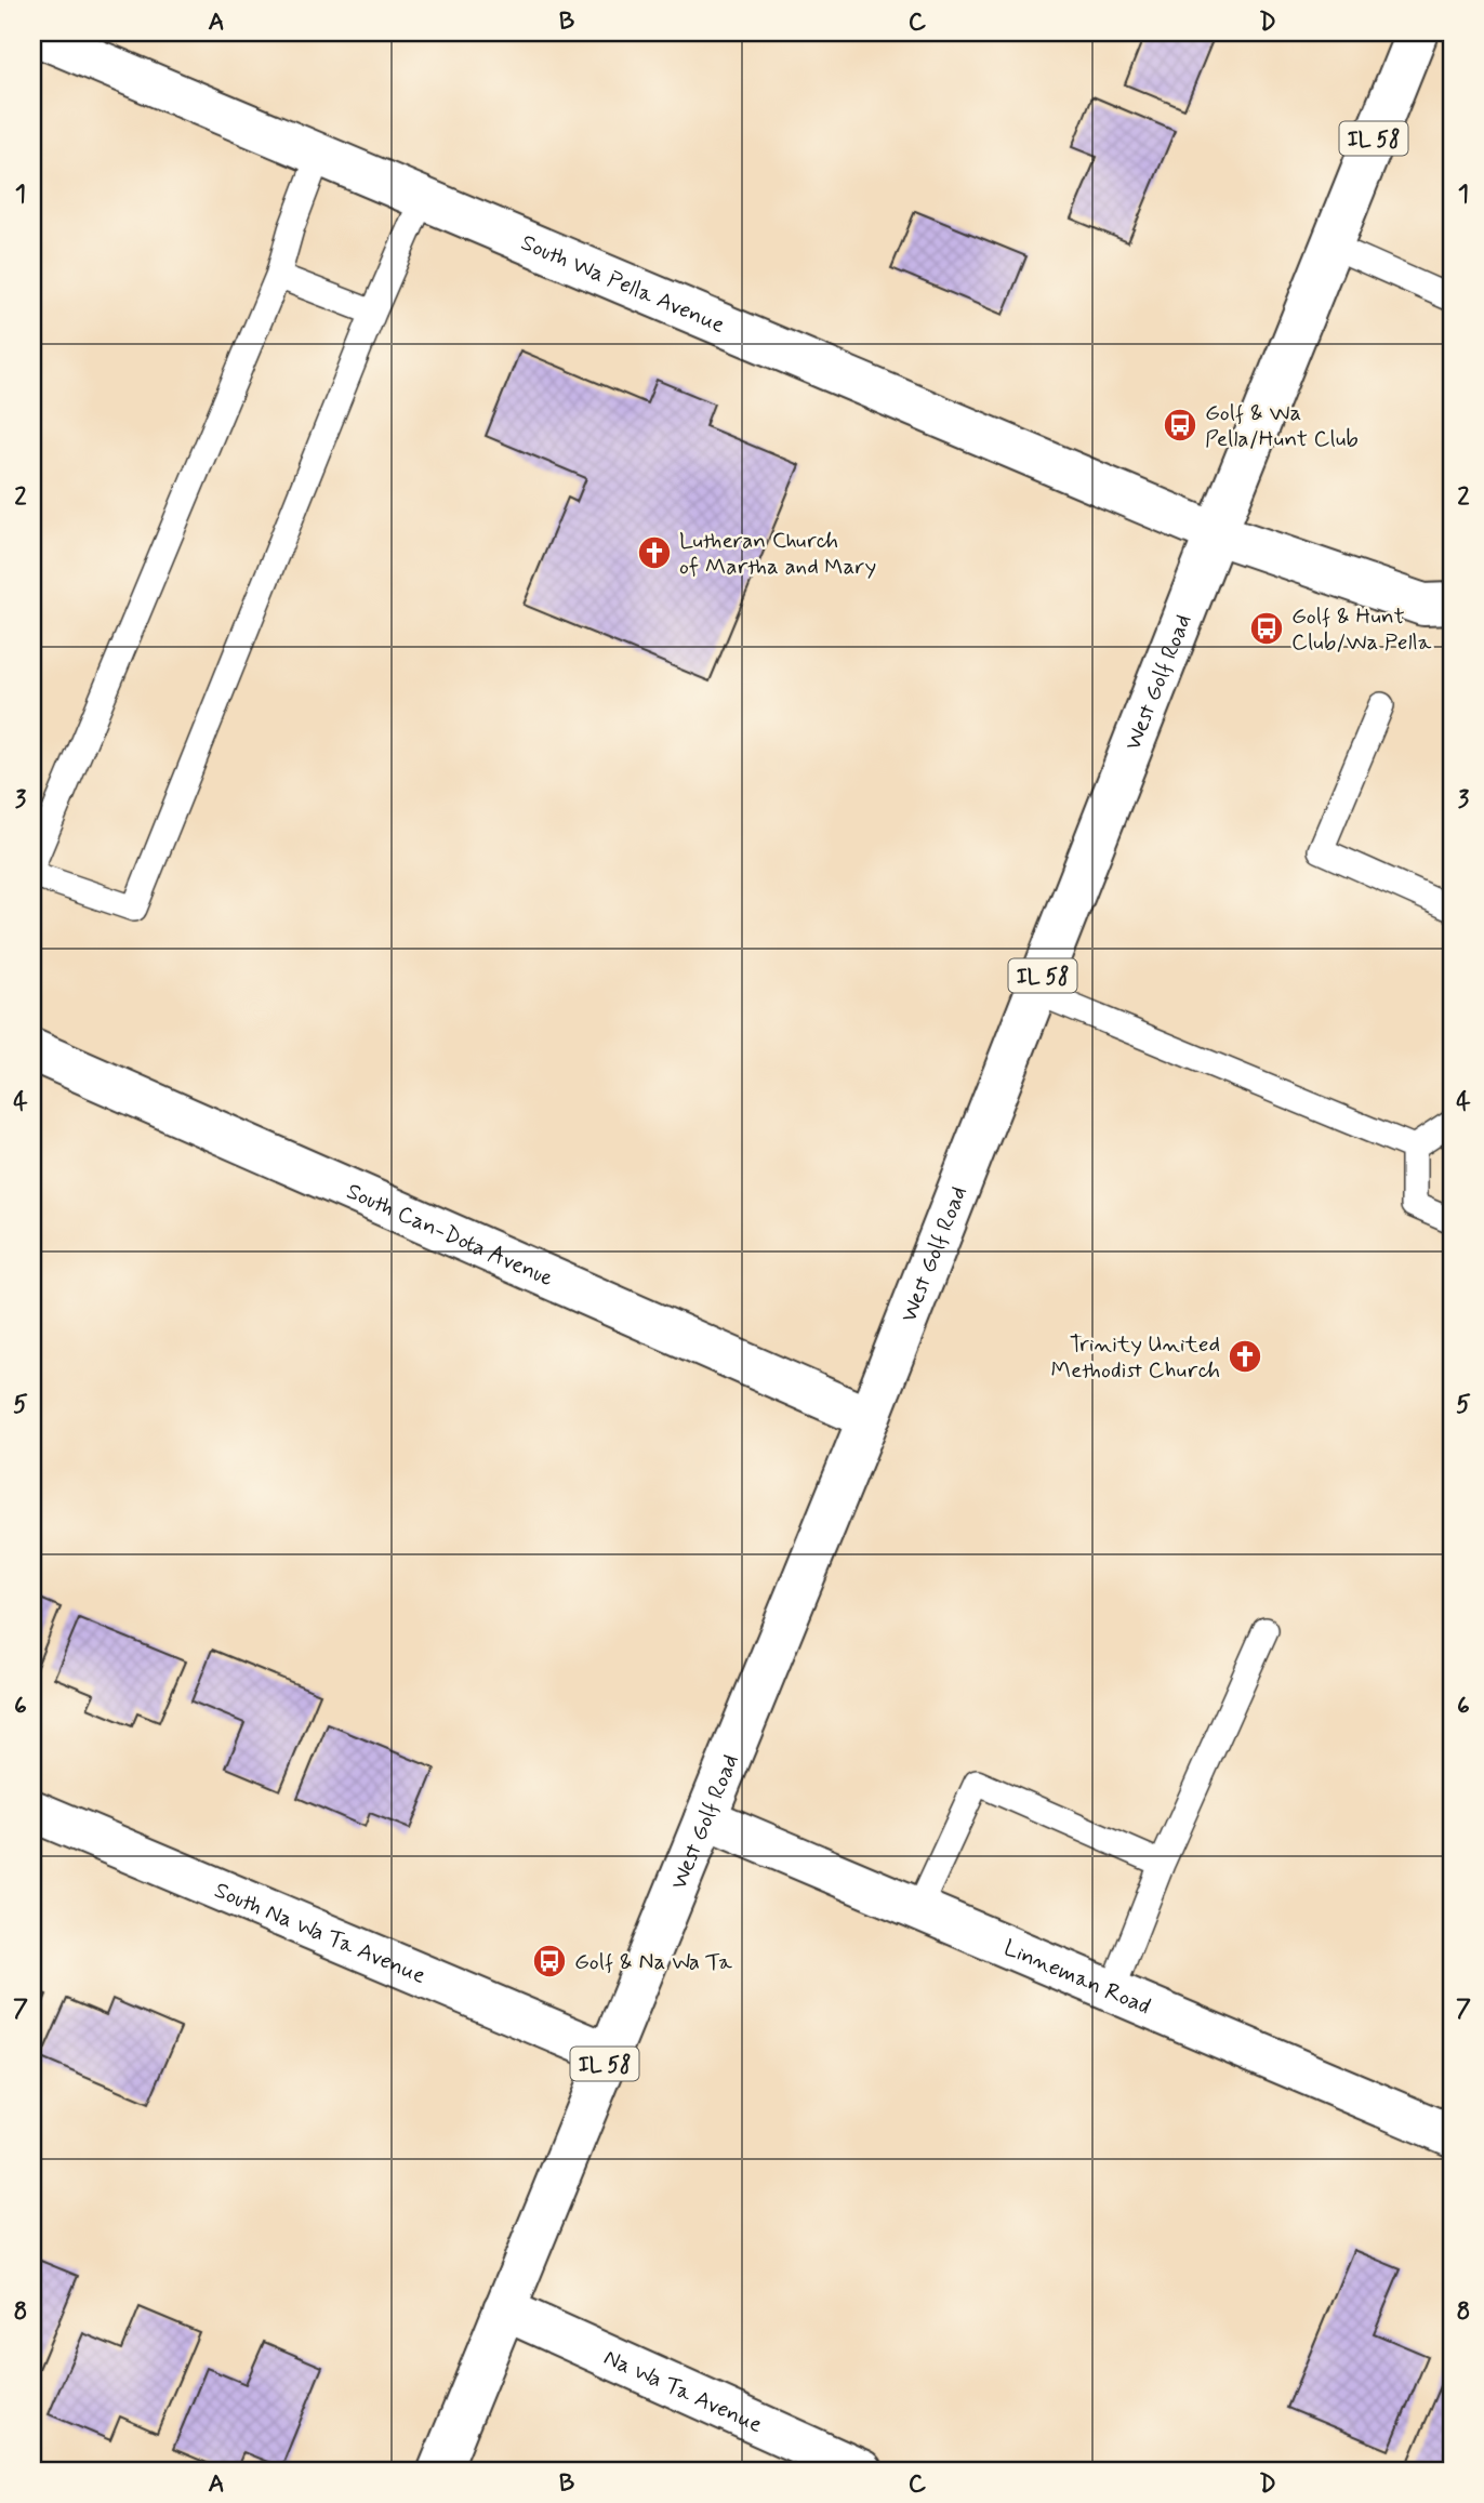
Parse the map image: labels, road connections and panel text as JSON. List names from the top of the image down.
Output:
{
  "streets": {
    "street": [
      "IL 58",
      "South Wa Pella Avenue",
      "West Golf Road",
      "South Can-Dota Avenue",
      "South Na Wa Ta Avenue",
      "Linneman Road",
      "Na Wa Ta Avenue"
    ]
  },
  "crossings": [
    ["South Wa Pella Avenue", "West Golf Road"],
    ["West Golf Road", "South Can-Dota Avenue"],
    ["West Golf Road", "South Na Wa Ta Avenue"],
    ["West Golf Road", "Linneman Road"],
    ["West Golf Road", "Na Wa Ta Avenue"]
  ],
  "places": {
    "bus stop": ["Golf & Wa Pella/Hunt Club", "Golf & Hunt Club/Wa Pella", "Golf & Na Wa Ta"],
    "church": ["Lutheran Church of Martha and Mary", "Trinity United Methodist Church"]
  },
  "grid": {
    "columns": [
      "A",
      "B",
      "C",
      "D"
    ],
    "rows": [
      "1",
      "2",
      "3",
      "4",
      "5",
      "6",
      "7",
      "8"
    ]
  }
}
